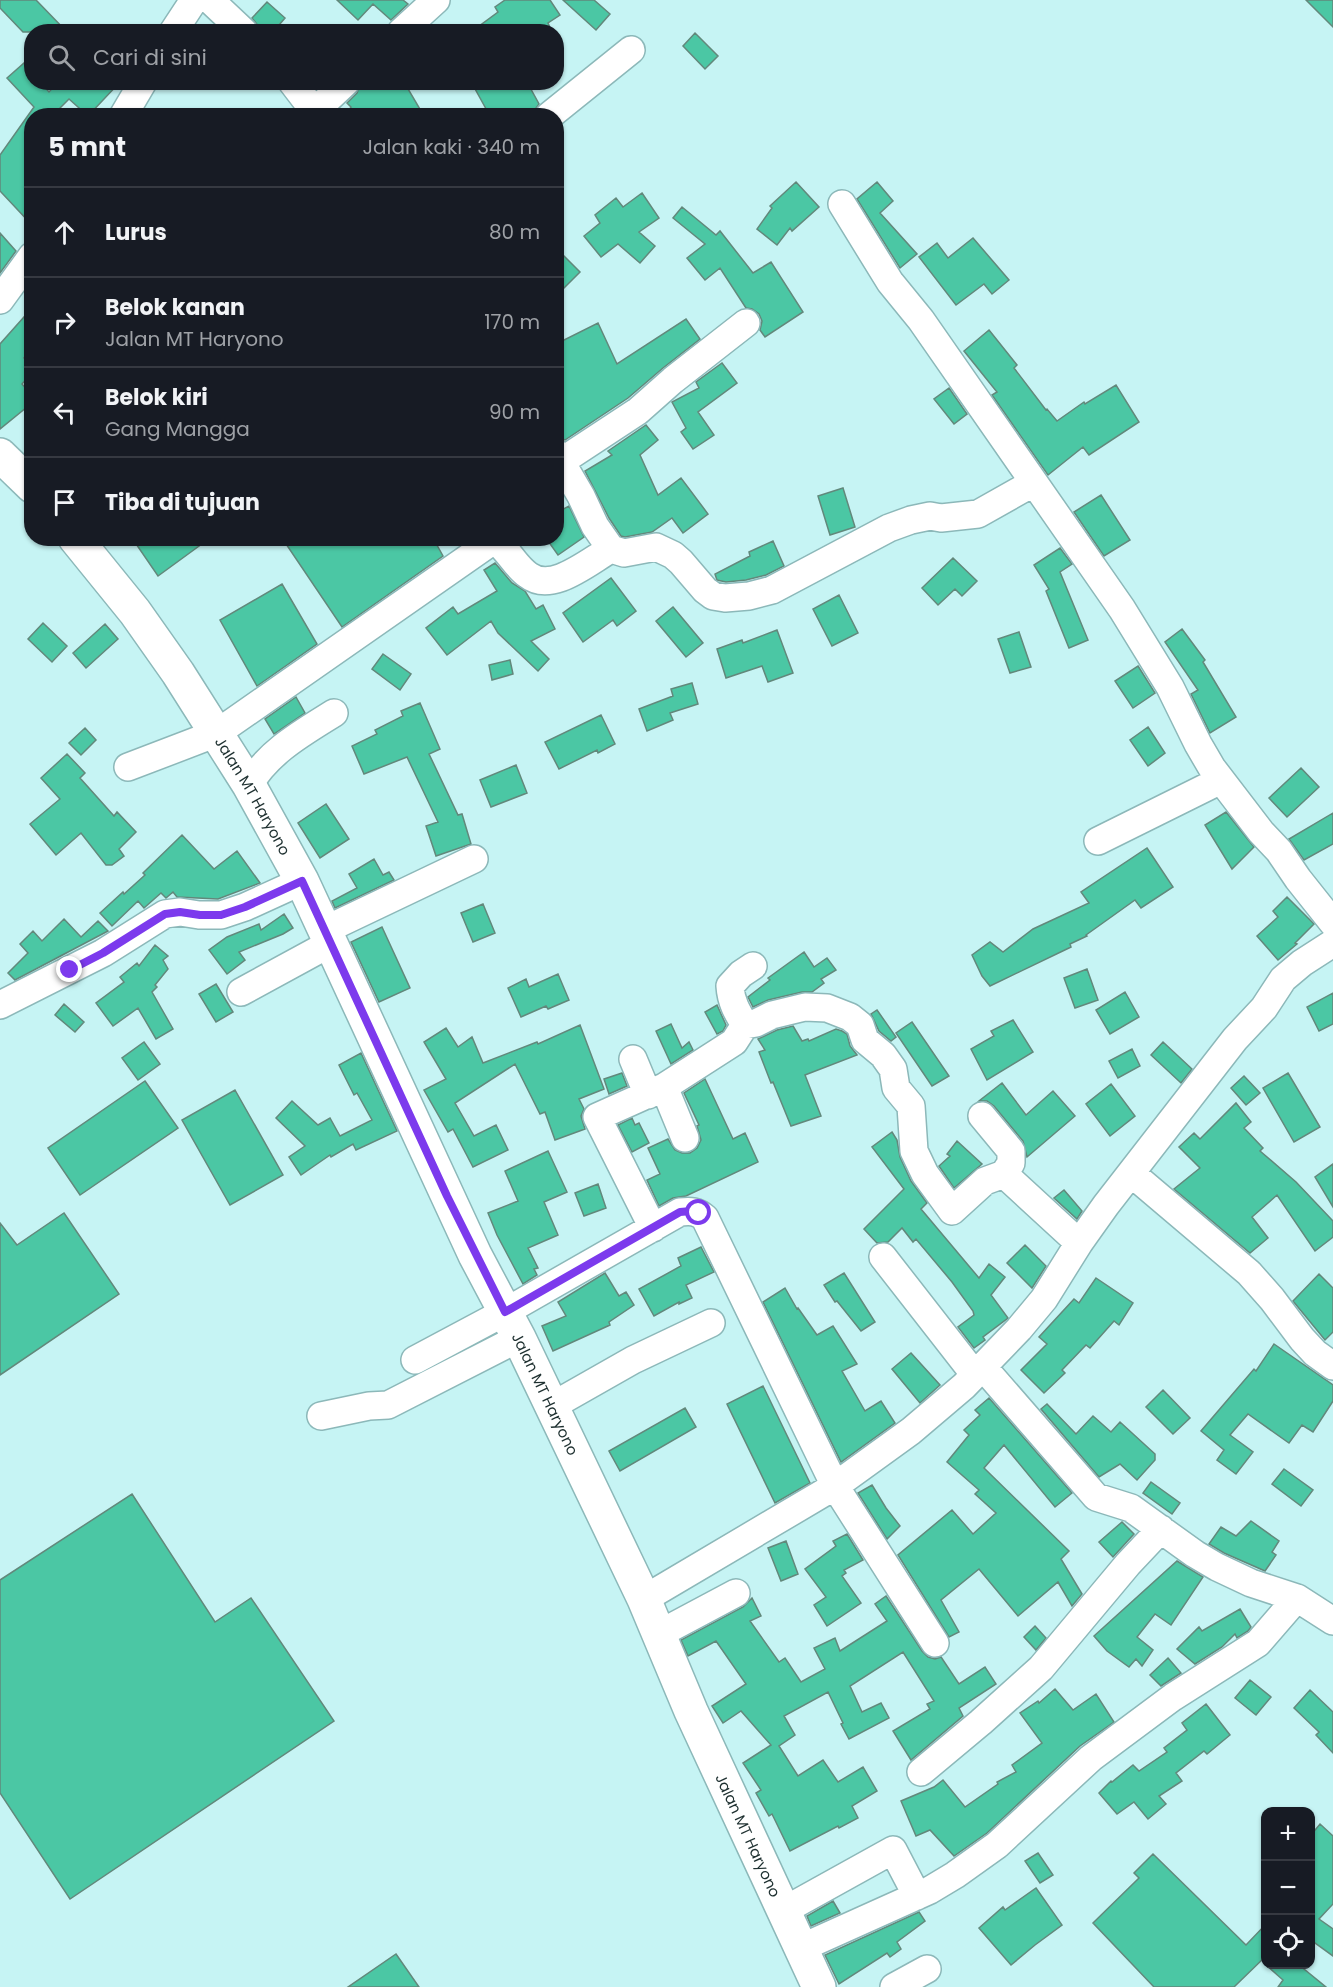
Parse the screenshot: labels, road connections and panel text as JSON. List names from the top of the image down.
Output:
{
  "streets": {
    "main road": ["Jalan MT Haryono"]
  },
  "page": {
    "search": "Cari di sini",
    "heading": ["5 mnt", "Jalan kaki · 340 m"],
    "list": [
      ["Lurus", "80 m"],
      ["Belok kanan", "Jalan MT Haryono", "170 m"],
      ["Belok kiri", "Gang Mangga", "90 m"],
      "Tiba di tujuan"
    ],
    "map_buttons": ["+", "−"]
  }
}
